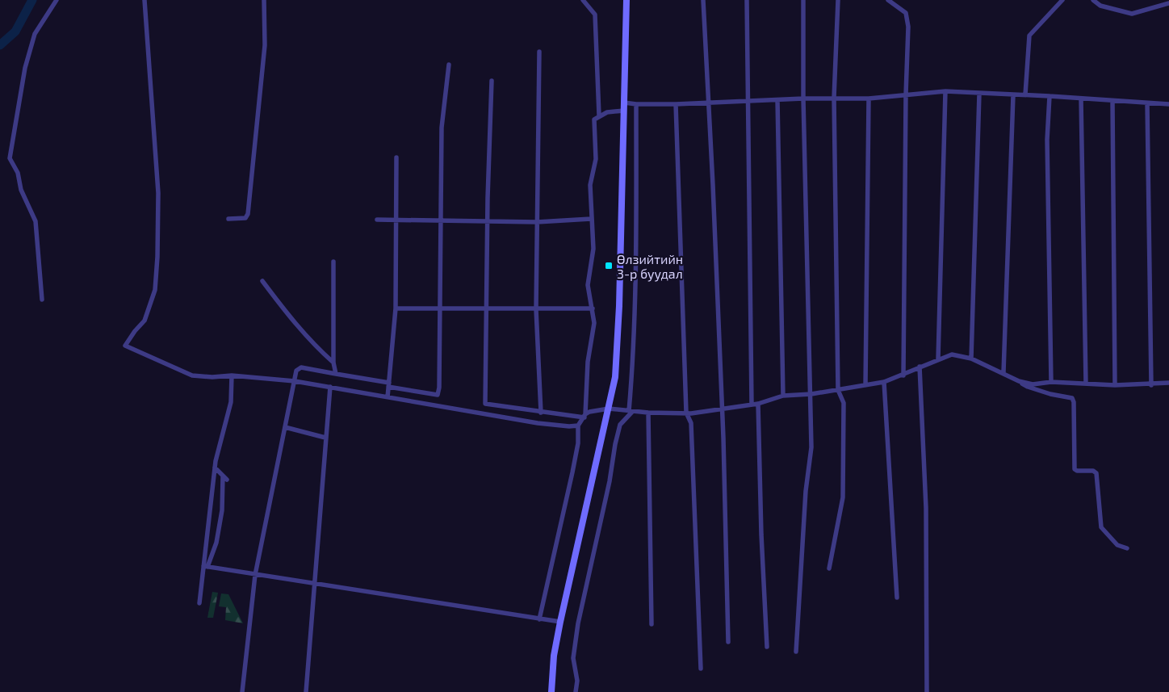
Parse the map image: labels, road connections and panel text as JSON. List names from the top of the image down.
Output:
{
  "places": {
    "transit": ["Өлзийтийн 3-р буудал"]
  }
}
